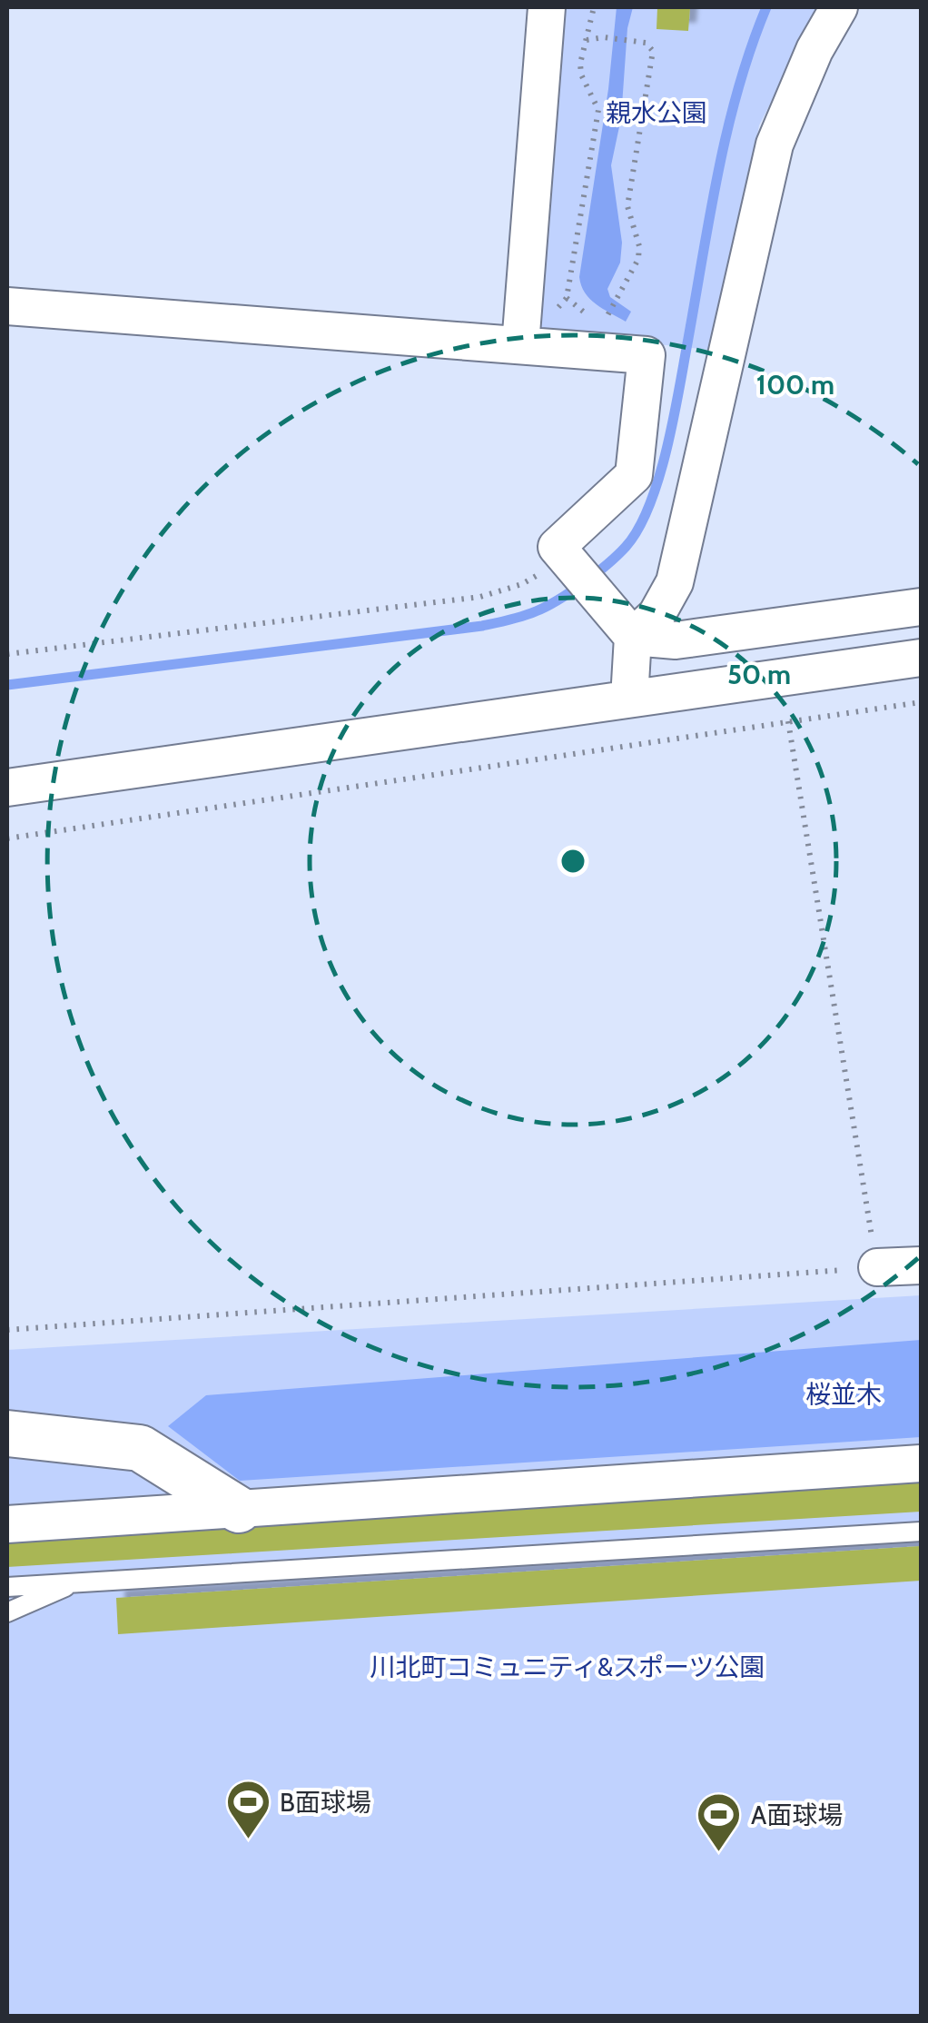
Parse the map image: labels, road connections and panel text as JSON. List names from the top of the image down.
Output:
{
  "parks": ["親水公園", "桜並木", "川北町コミュニティ&スポーツ公園"],
  "places": {
    "sports": ["B面球場", "A面球場"]
  },
  "rings": ["100 m", "50 m"]
}
